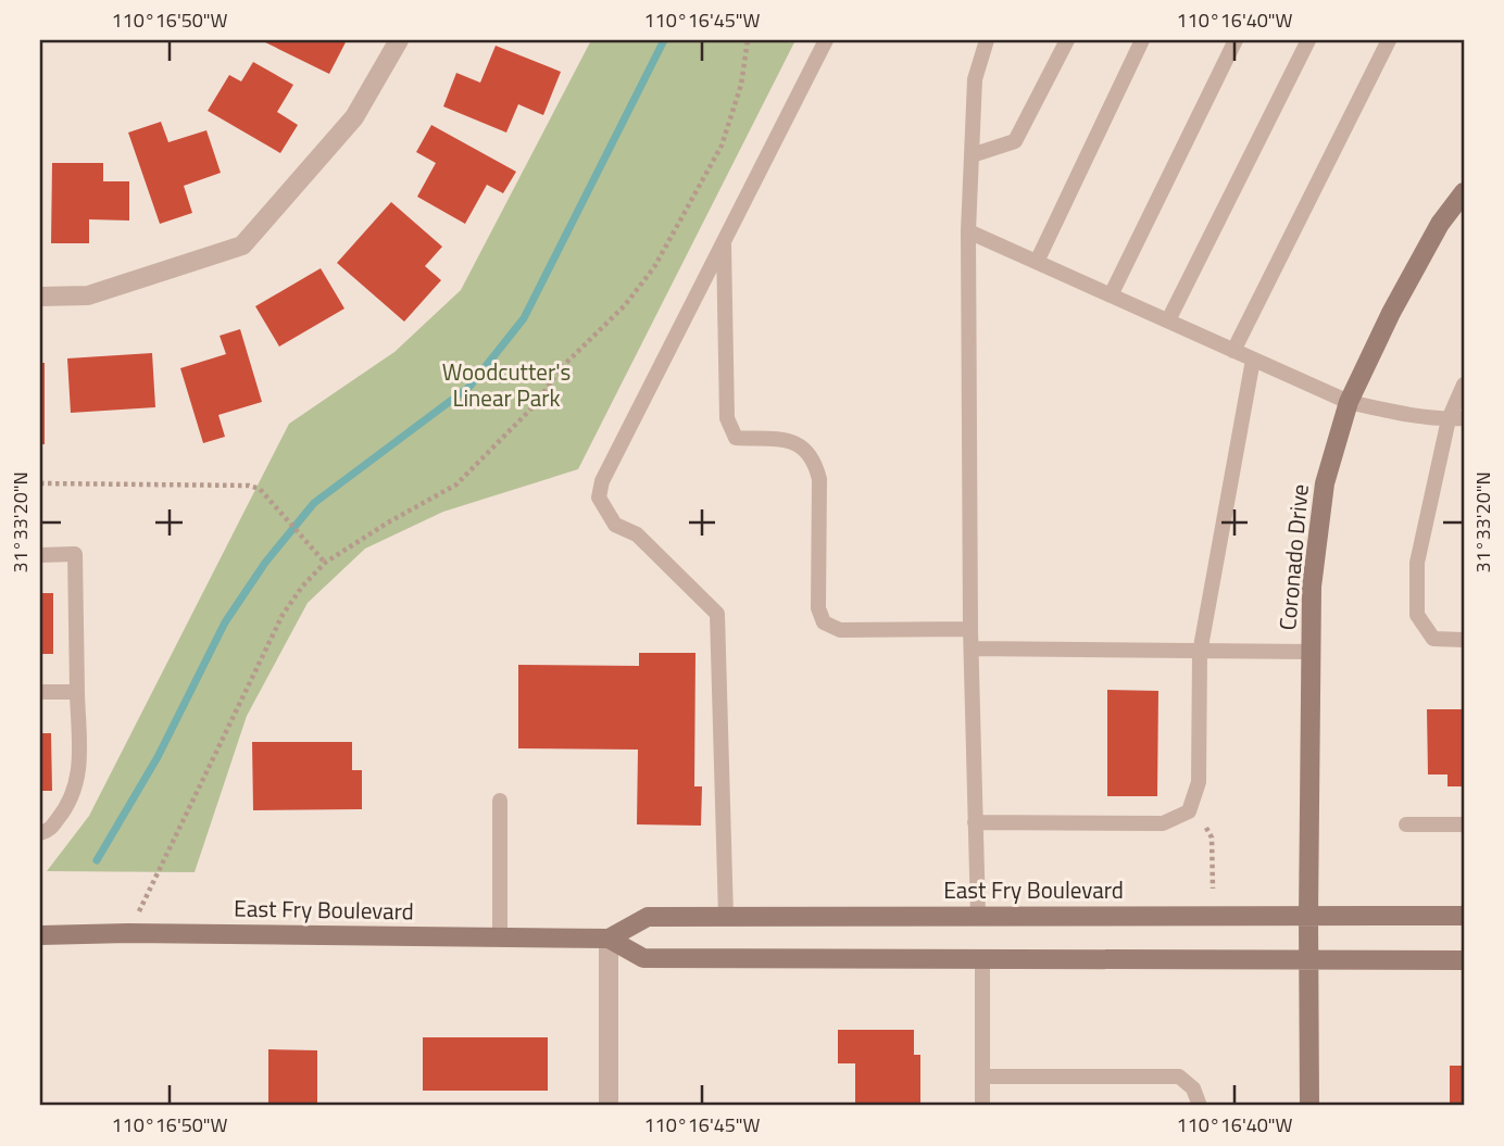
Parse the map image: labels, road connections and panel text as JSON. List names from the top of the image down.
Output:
{
  "streets": {
    "main road": ["Coronado Drive", "East Fry Boulevard"]
  },
  "crossings": [
    ["Coronado Drive", "East Fry Boulevard"]
  ],
  "parks": ["Woodcutter's Linear Park"],
  "coordinates": [
    "110°16'50\"W",
    "110°16'45\"W",
    "110°16'40\"W",
    "31°33'20\"N"
  ]
}
